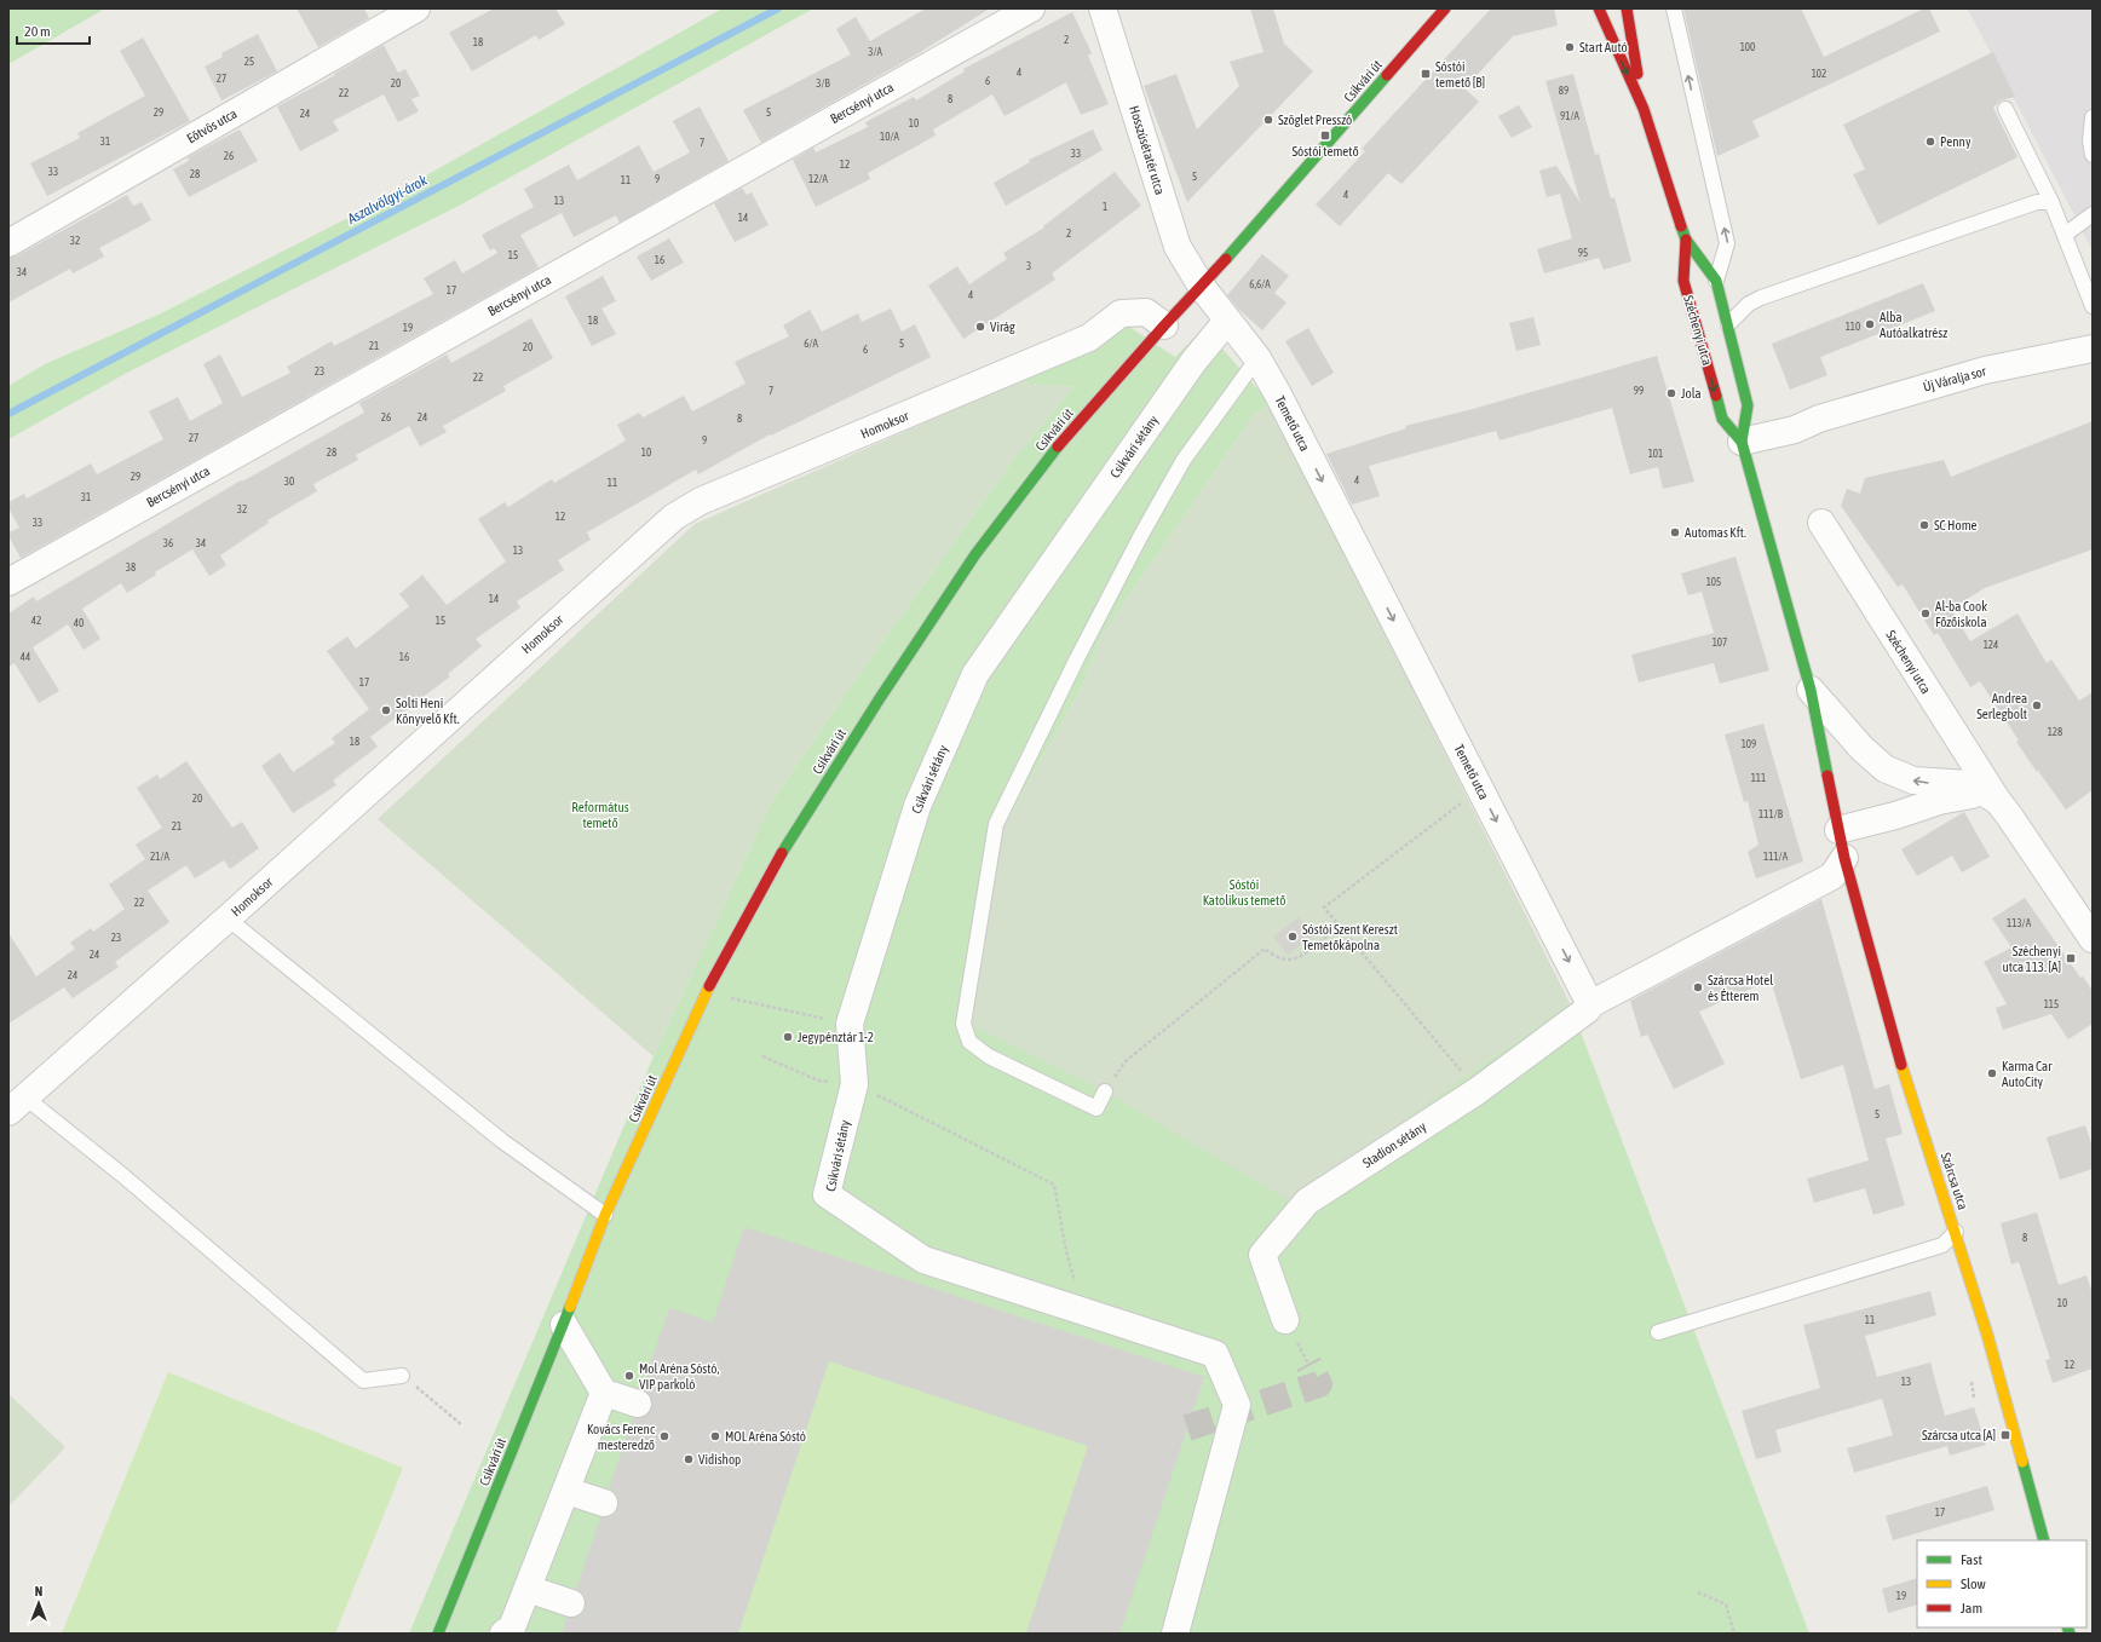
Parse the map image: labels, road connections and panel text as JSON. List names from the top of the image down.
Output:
{
  "streets": {
    "main road": ["Csikvári út", "Széchenyi utca", "Szárcsa utca"],
    "street": [
      "Bercsényi utca",
      "Eötvös utca",
      "Hosszúsétatér utca",
      "Új Váralja sor",
      "Temető utca",
      "Homoksor",
      "Csikvári sétány",
      "Stadion sétány"
    ]
  },
  "crossings": [
    ["Csikvári út", "Hosszúsétatér utca"],
    ["Csikvári út", "Temető utca"],
    ["Csikvári út", "Homoksor"],
    ["Hosszúsétatér utca", "Temető utca"],
    ["Széchenyi utca", "Új Váralja sor"],
    ["Széchenyi utca", "Szárcsa utca"],
    ["Temető utca", "Csikvári sétány"],
    ["Temető utca", "Stadion sétány"]
  ],
  "one_way": ["Temető utca"],
  "water": ["Aszalvölgyi-árok"],
  "parks": ["Református temető", "Sóstói Katolikus temető"],
  "places": {
    "other": [
      "Start Autó",
      "Szöglet Presszó",
      "Penny",
      "Alba Autóalkatrész",
      "Virág",
      "Jola",
      "SC Home",
      "Automas Kft.",
      "Al-ba Cook Főzőiskola",
      "Andrea Serlegbolt",
      "Solti Heni Könyvelő Kft.",
      "Sóstói Szent Kereszt Temetőkápolna",
      "Szárcsa Hotel és Étterem",
      "Jegypénztár 1-2",
      "Karma Car AutoCity",
      "Mol Aréna Sóstó, VIP parkoló",
      "Kovács Ferenc mesteredző",
      "MOL Aréna Sóstó",
      "Vidishop"
    ],
    "transit": [
      "Sóstói temető [B]",
      "Sóstói temető",
      "Széchenyi utca 113. [A]",
      "Szárcsa utca [A]"
    ]
  },
  "house_numbers": [
    "2",
    "18",
    "100",
    "3/A",
    "25",
    "4",
    "102",
    "27",
    "6",
    "20",
    "3/B",
    "89",
    "22",
    "8",
    "29",
    "5",
    "24",
    "91/A",
    "10",
    "10/A",
    "31",
    "7",
    "33",
    "26",
    "12",
    "33",
    "28",
    "5",
    "9",
    "12/A",
    "11",
    "4",
    "13",
    "1",
    "14",
    "2",
    "32",
    "95",
    "15",
    "16",
    "3",
    "34",
    "6,6/A",
    "17",
    "4",
    "18",
    "110",
    "19",
    "6/A",
    "5",
    "21",
    "20",
    "6",
    "23",
    "22",
    "7",
    "99",
    "26",
    "24",
    "8",
    "27",
    "9",
    "28",
    "10",
    "101",
    "29",
    "4",
    "30",
    "11",
    "31",
    "32",
    "12",
    "33",
    "36",
    "34",
    "13",
    "38",
    "105",
    "14",
    "42",
    "15",
    "40",
    "107",
    "124",
    "44",
    "16",
    "17",
    "128",
    "18",
    "109",
    "111",
    "20",
    "111/B",
    "21",
    "21/A",
    "111/A",
    "22",
    "113/A",
    "23",
    "24",
    "24",
    "115",
    "5",
    "8",
    "10",
    "11",
    "12",
    "13",
    "17",
    "19"
  ],
  "legend": ["Fast", "Slow", "Jam"],
  "scale_bar": "20 m",
  "north": "top"
}
